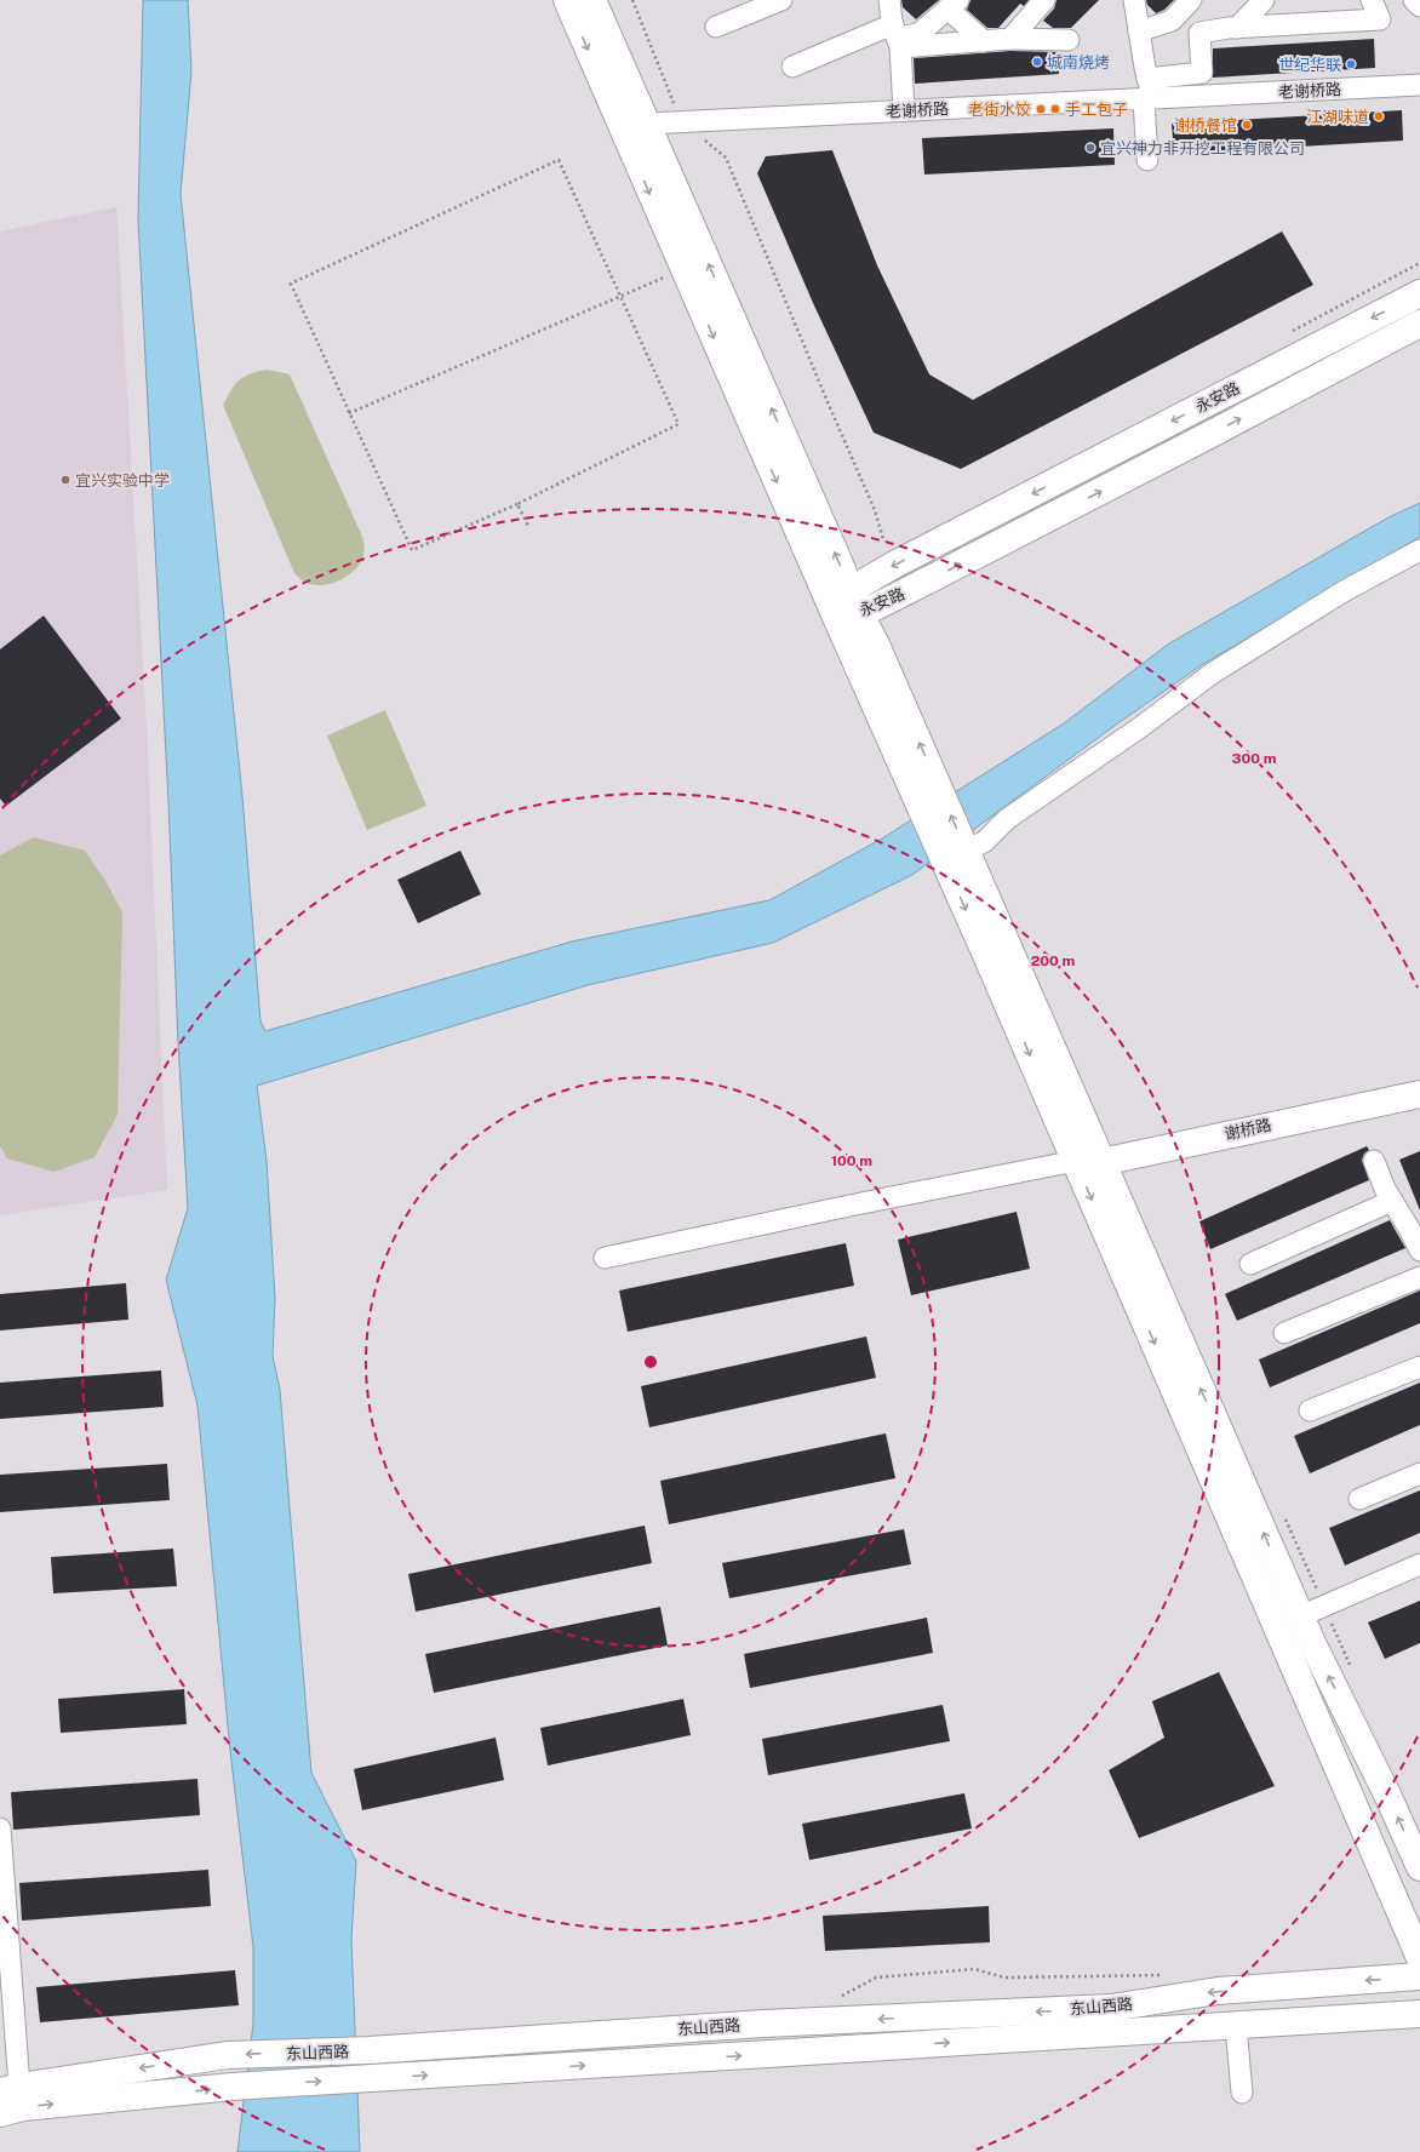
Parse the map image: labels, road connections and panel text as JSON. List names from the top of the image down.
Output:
{
  "streets": {
    "main road": ["永安路", "谢桥路", "东山西路"],
    "street": ["老谢桥路"]
  },
  "places": [
    "城南烧烤",
    "世纪华联",
    "老街水饺",
    "手工包子",
    "江湖味道",
    "谢桥餐馆",
    "宜兴神力非开挖工程有限公司",
    "宜兴实验中学"
  ],
  "rings": ["300 m", "200 m", "100 m"]
}
